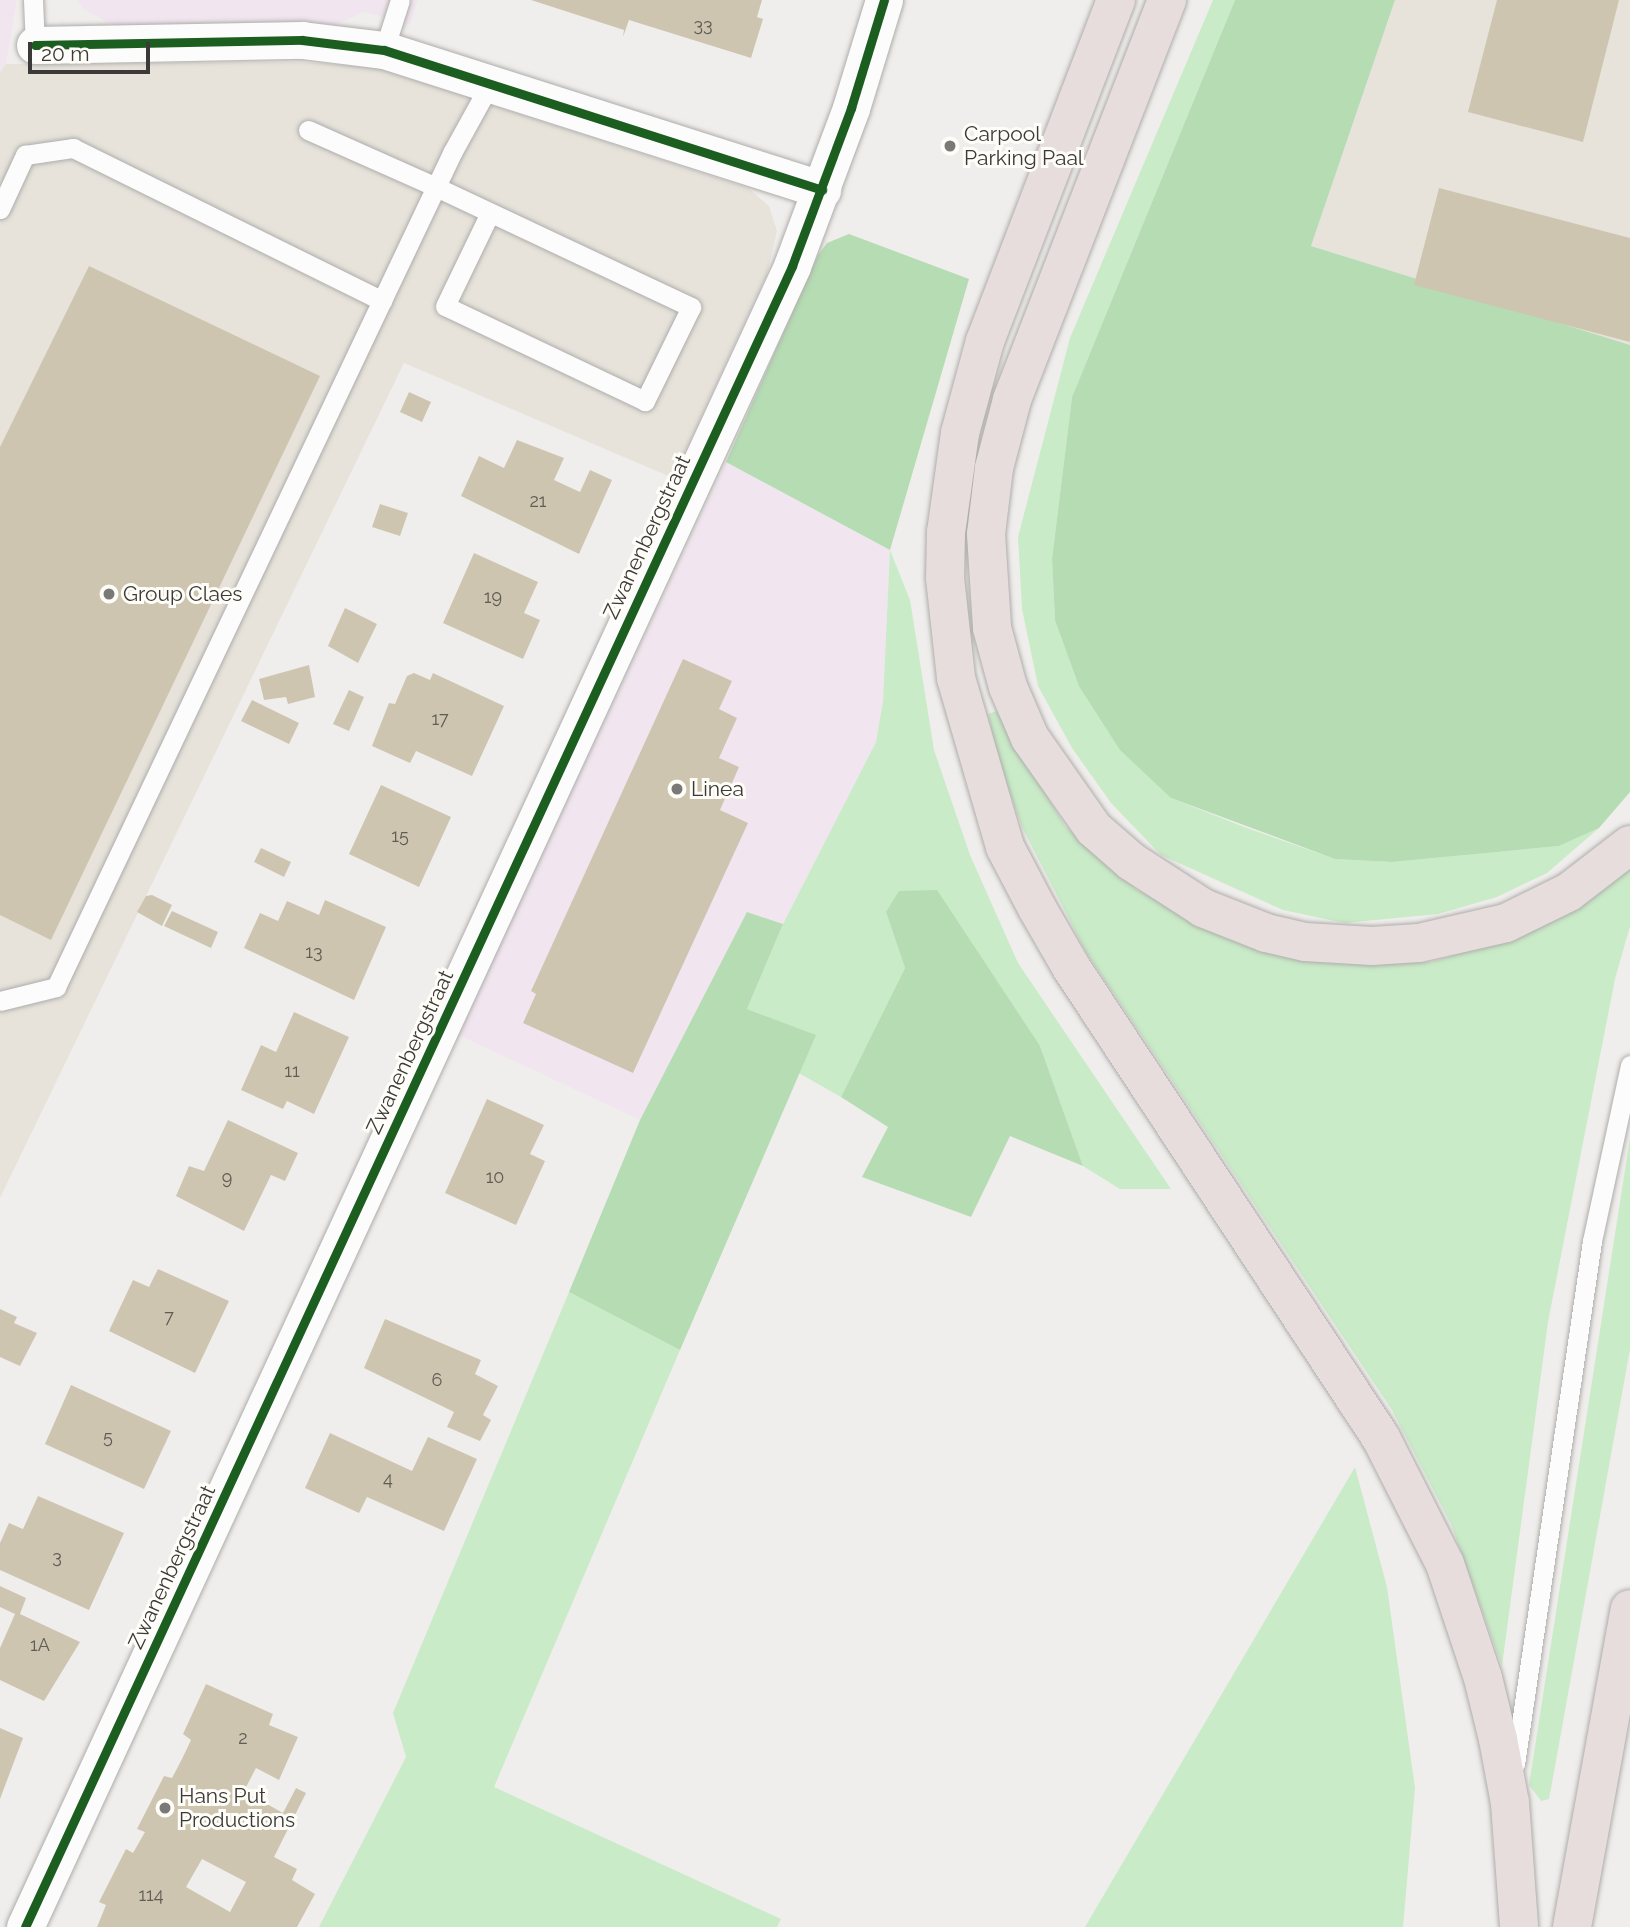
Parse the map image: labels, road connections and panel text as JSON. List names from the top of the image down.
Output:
{
  "streets": {
    "street": ["Zwanenbergstraat"]
  },
  "places": [
    "Carpool Parking Paal",
    "Group Claes",
    "Linea",
    "Hans Put Productions"
  ],
  "house_numbers": [
    "33",
    "21",
    "19",
    "17",
    "15",
    "13",
    "11",
    "10",
    "9",
    "7",
    "6",
    "5",
    "4",
    "3",
    "1A",
    "2",
    "114"
  ],
  "scale_bar": "20 m"
}
